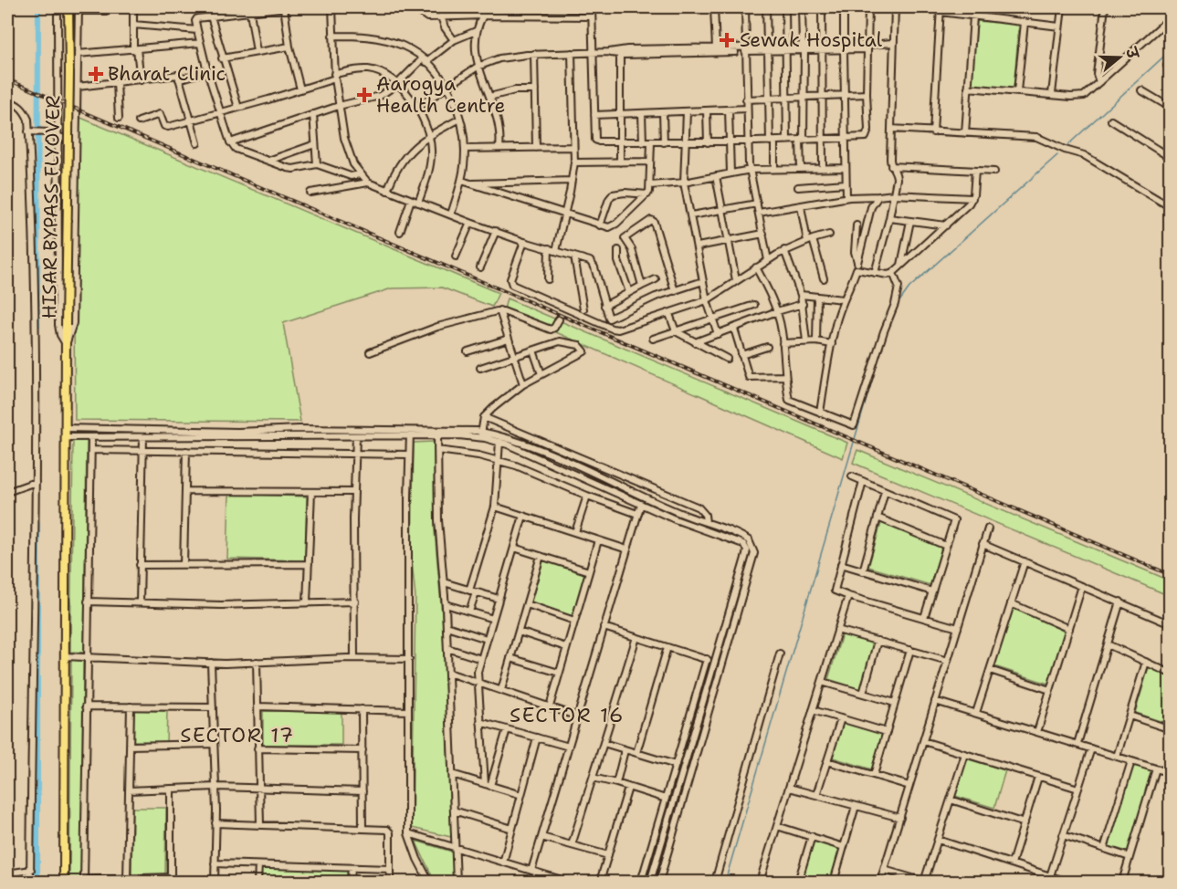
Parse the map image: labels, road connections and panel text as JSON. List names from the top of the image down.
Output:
{
  "streets": {
    "main road": ["HISAR BYPASS FLYOVER"]
  },
  "districts": ["SECTOR 16", "SECTOR 17"],
  "places": {
    "health": ["Sewak Hospital", "Bharat Clinic", "Aarogya Health Centre"]
  },
  "north": "right"
}
